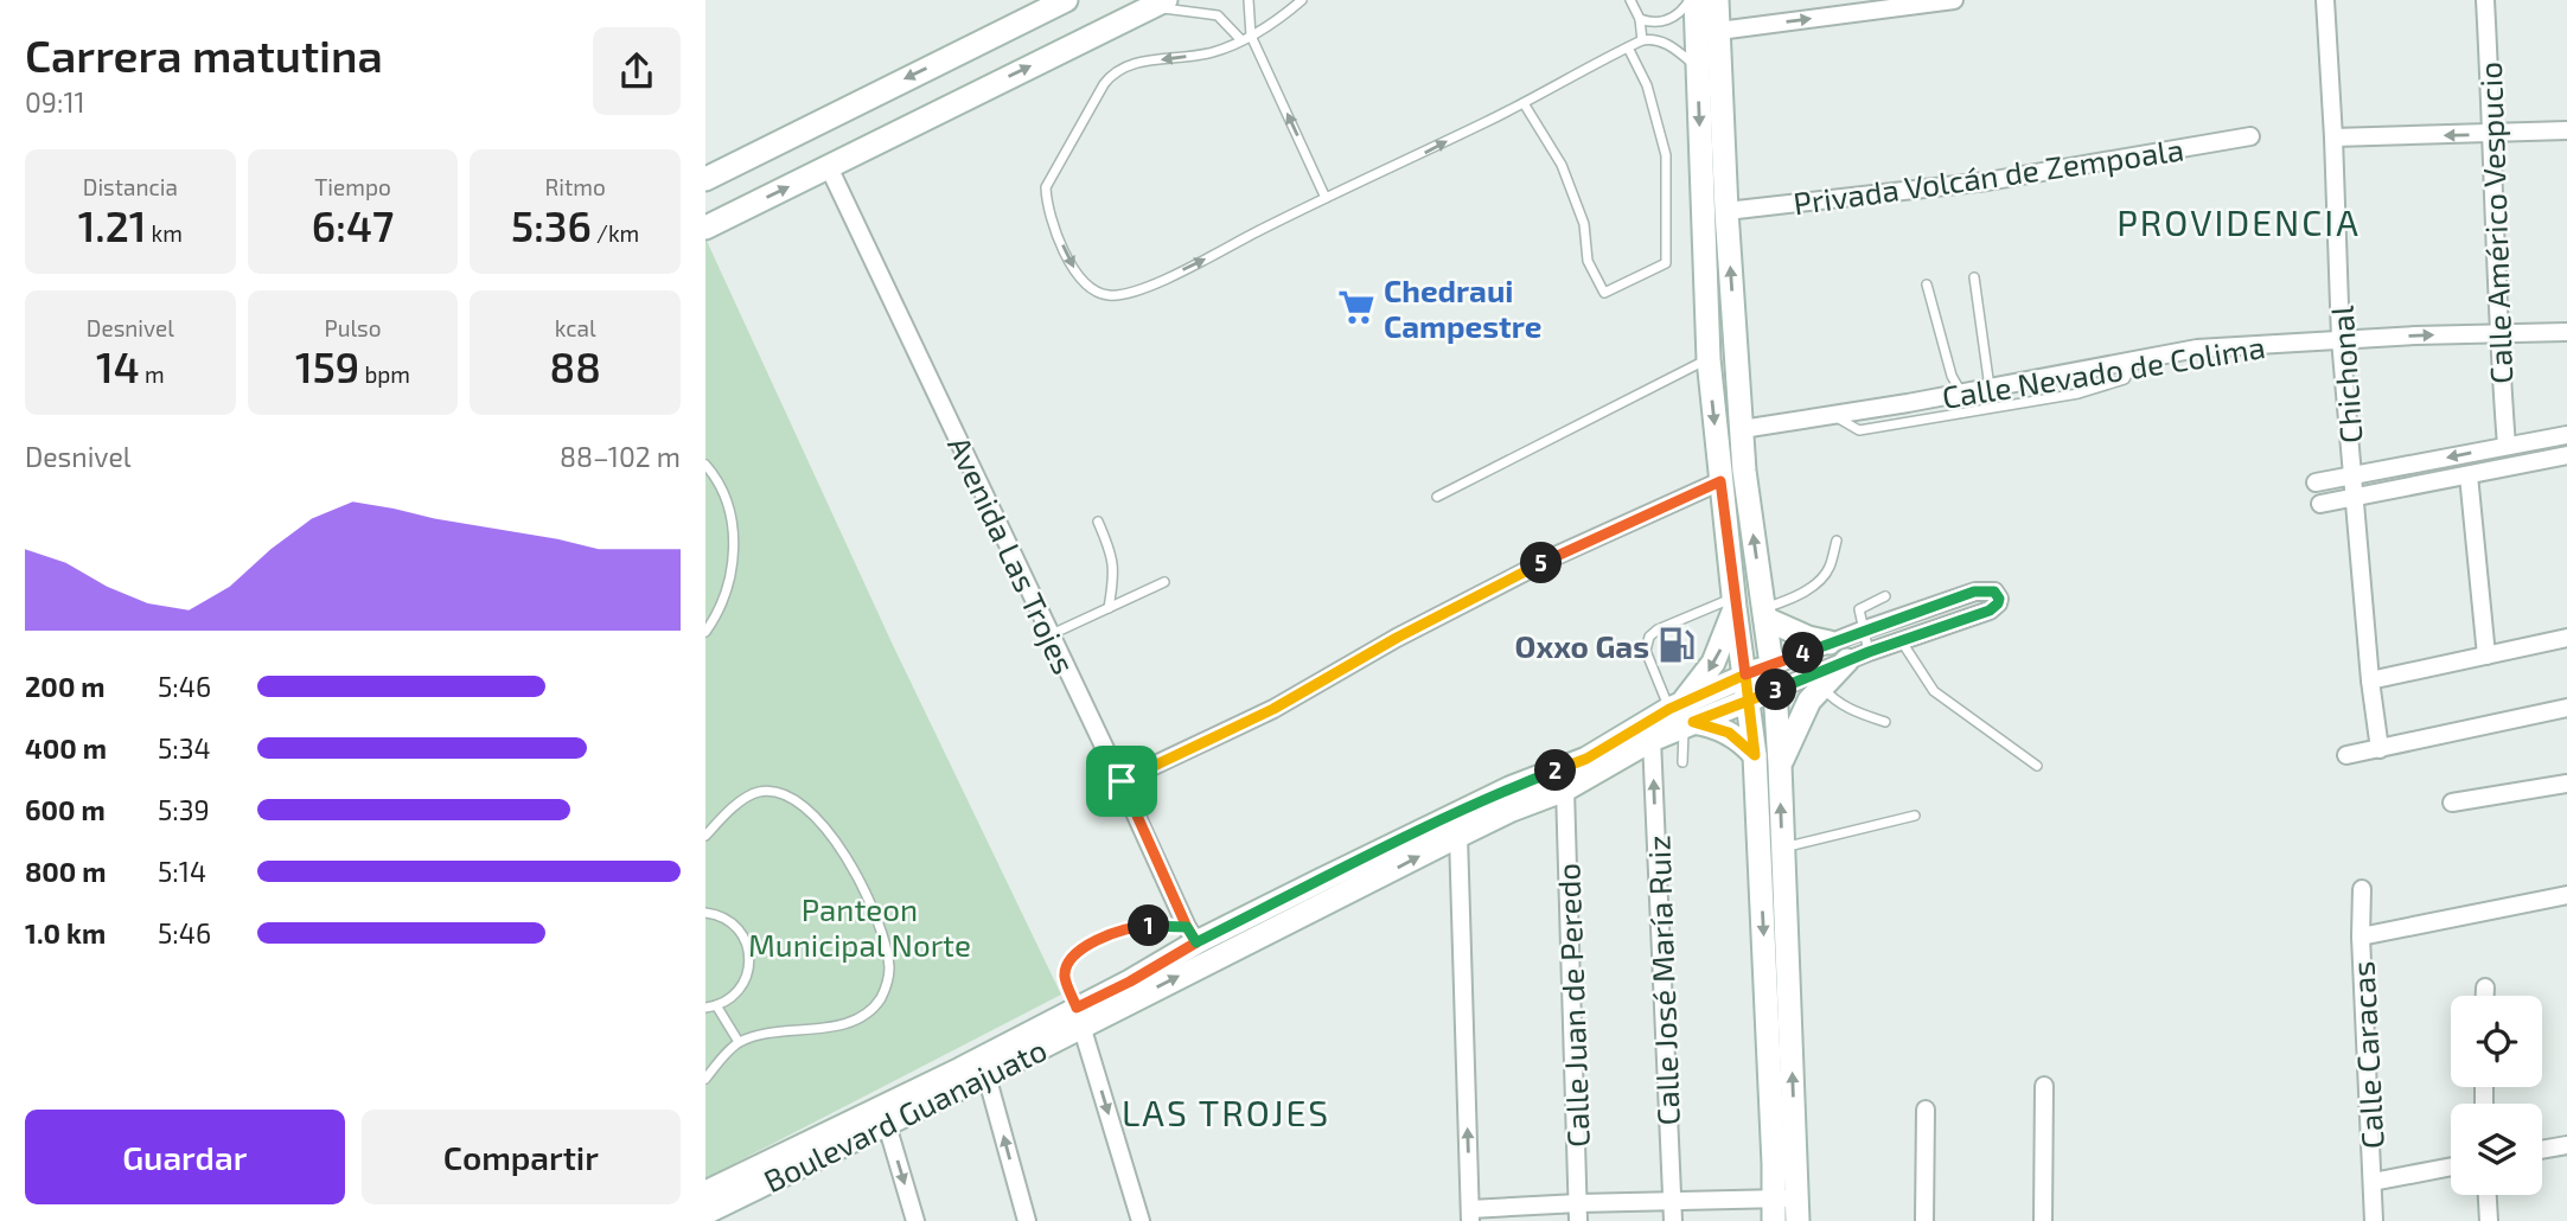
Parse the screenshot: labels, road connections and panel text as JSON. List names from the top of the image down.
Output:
{
  "streets": {
    "street": [
      "Privada Volcán de Zempoala",
      "Calle Américo Vespucio",
      "Calle Nevado de Colima",
      "Chichonal",
      "Avenida Las Trojes",
      "Calle José María Ruiz",
      "Calle Juan de Peredo",
      "Calle Caracas",
      "Boulevard Guanajuato"
    ]
  },
  "crossings": [
    ["Calle Américo Vespucio", "Calle Nevado de Colima"],
    ["Calle Nevado de Colima", "Chichonal"],
    ["Avenida Las Trojes", "Boulevard Guanajuato"],
    ["Calle José María Ruiz", "Boulevard Guanajuato"],
    ["Calle Juan de Peredo", "Boulevard Guanajuato"]
  ],
  "districts": ["PROVIDENCIA", "LAS TROJES"],
  "parks": ["Panteon Municipal Norte"],
  "places": {
    "supermarket": ["Chedraui Campestre"],
    "fuel station": ["Oxxo Gas"]
  },
  "page": {
    "heading": ["Carrera matutina", "09:11"],
    "stats": [
      ["Distancia", "1.21 km"],
      ["Tiempo", "6:47"],
      ["Ritmo", "5:36 /km"],
      ["Desnivel", "14 m"],
      ["Pulso", "159 bpm"],
      ["kcal", "88"]
    ],
    "chart": ["Desnivel", "88–102 m"],
    "pins": [
      "5",
      "4",
      "3",
      "2",
      "1"
    ],
    "list": [
      {
        "name": "200 m",
        "note": "5:46"
      },
      {
        "name": "400 m",
        "note": "5:34"
      },
      {
        "name": "600 m",
        "note": "5:39"
      },
      {
        "name": "800 m",
        "note": "5:14"
      },
      {
        "name": "1.0 km",
        "note": "5:46"
      }
    ],
    "buttons": ["Guardar", "Compartir"]
  }
}
